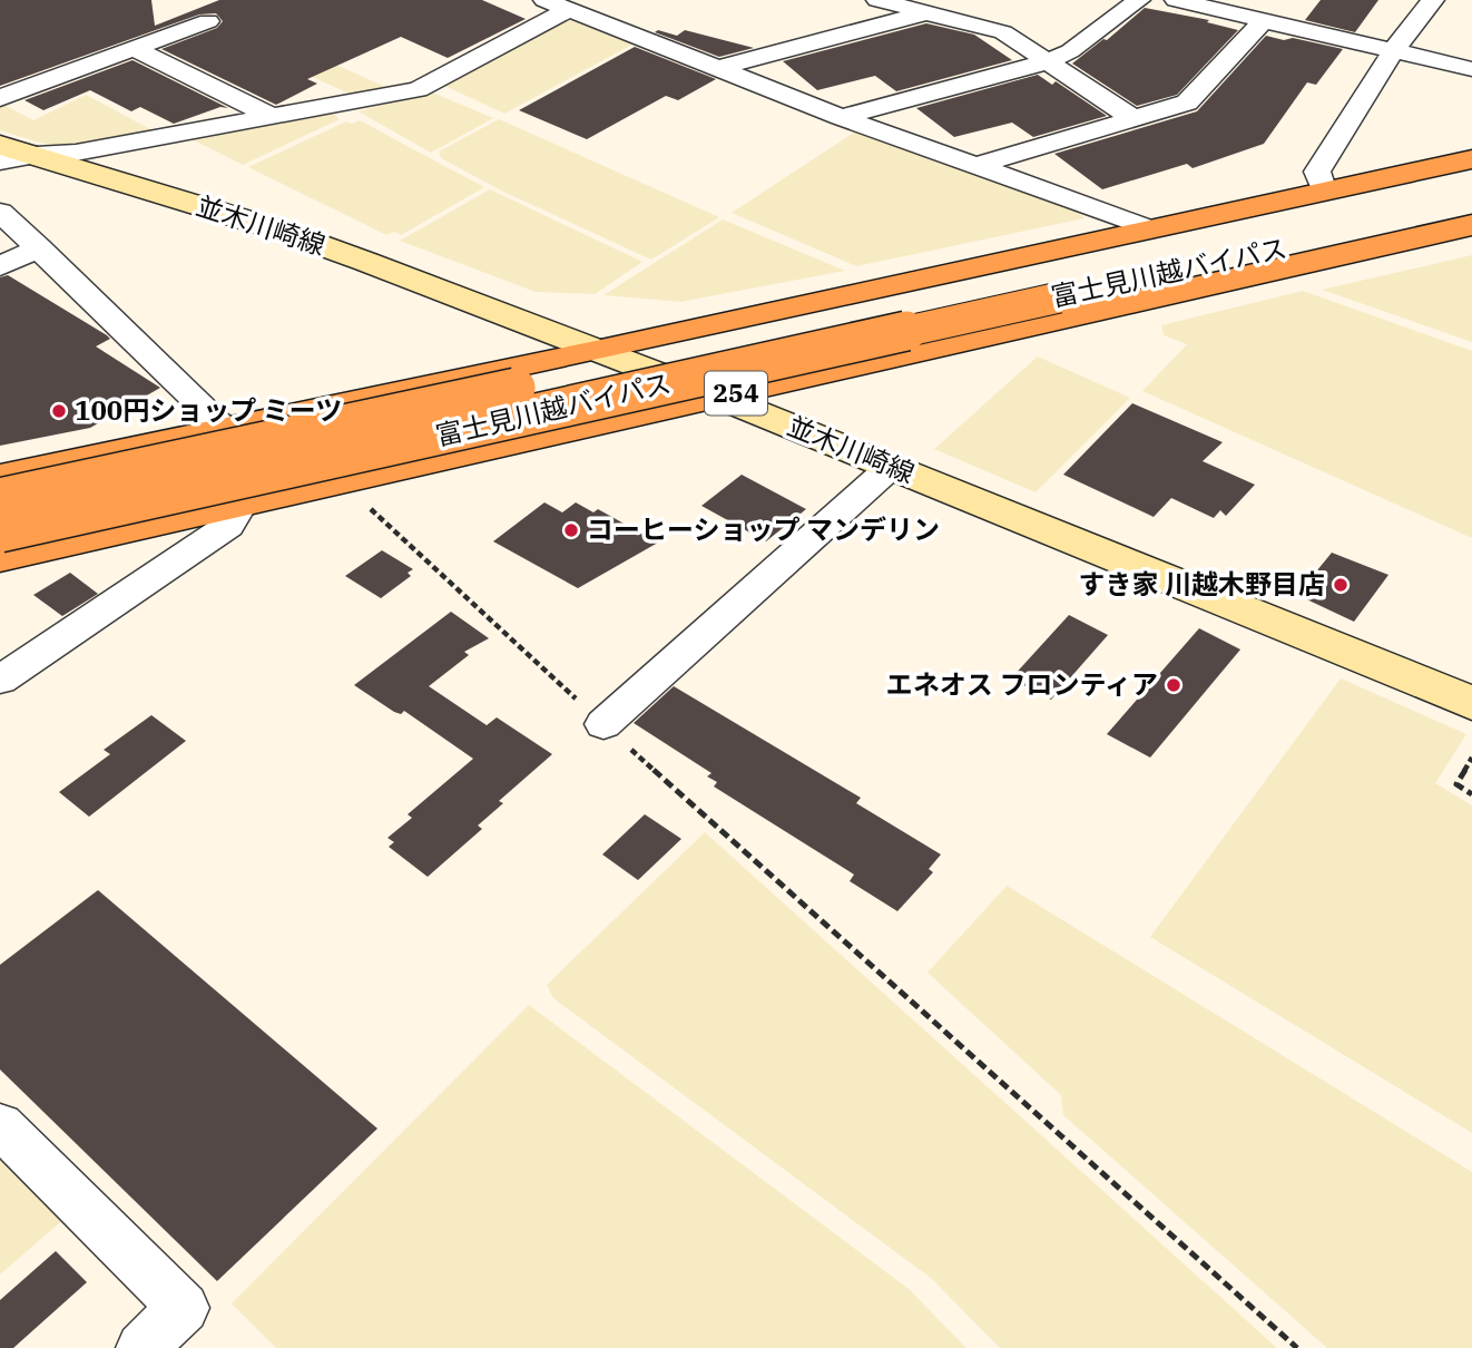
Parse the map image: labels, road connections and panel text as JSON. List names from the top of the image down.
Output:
{
  "streets": {
    "highway": ["富士見川越バイパス", "254"],
    "main road": ["並木川崎線"]
  },
  "crossings": [
    ["並木川崎線", "254"]
  ],
  "places": [
    "100円ショップ ミーツ",
    "コーヒーショップ マンデリン",
    "すき家 川越木野目店",
    "エネオス フロンティア"
  ]
}
